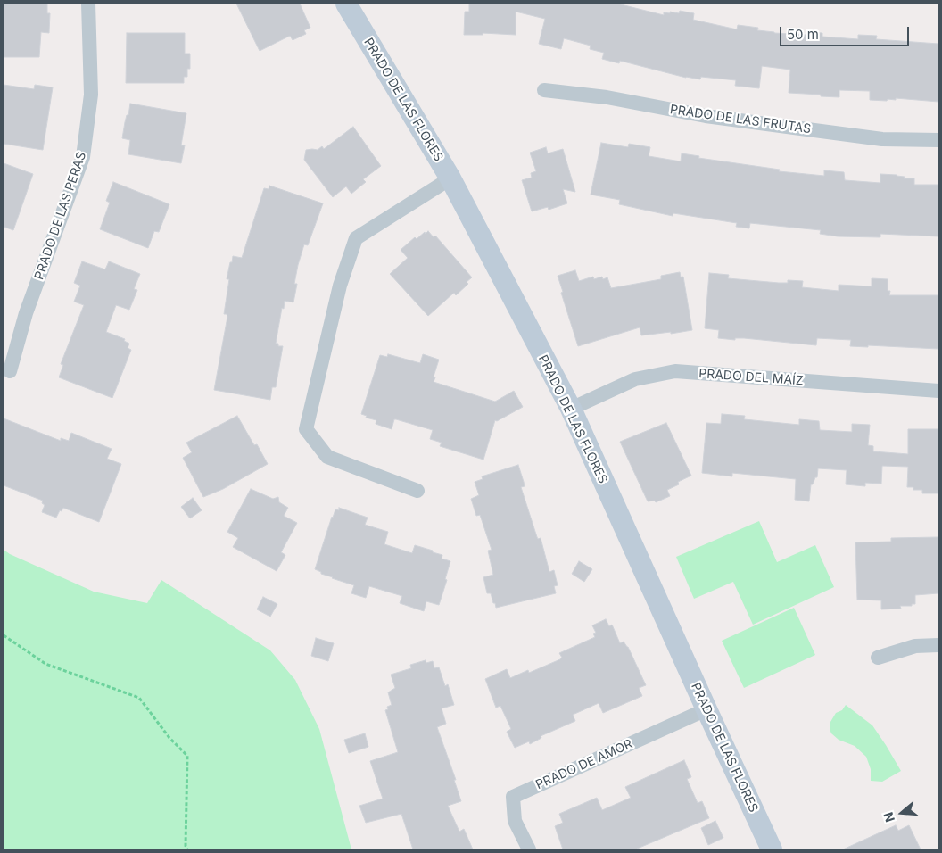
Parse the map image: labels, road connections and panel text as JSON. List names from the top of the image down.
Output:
{
  "streets": {
    "street": [
      "PRADO DE LAS FLORES",
      "PRADO DE LAS FRUTAS",
      "PRADO DE LAS PERAS",
      "PRADO DEL MAÍZ",
      "PRADO DE AMOR"
    ]
  },
  "crossings": [
    ["PRADO DE LAS FLORES", "PRADO DEL MAÍZ"],
    ["PRADO DE LAS FLORES", "PRADO DE AMOR"]
  ],
  "scale_bar": "50 m",
  "north": "left"
}
